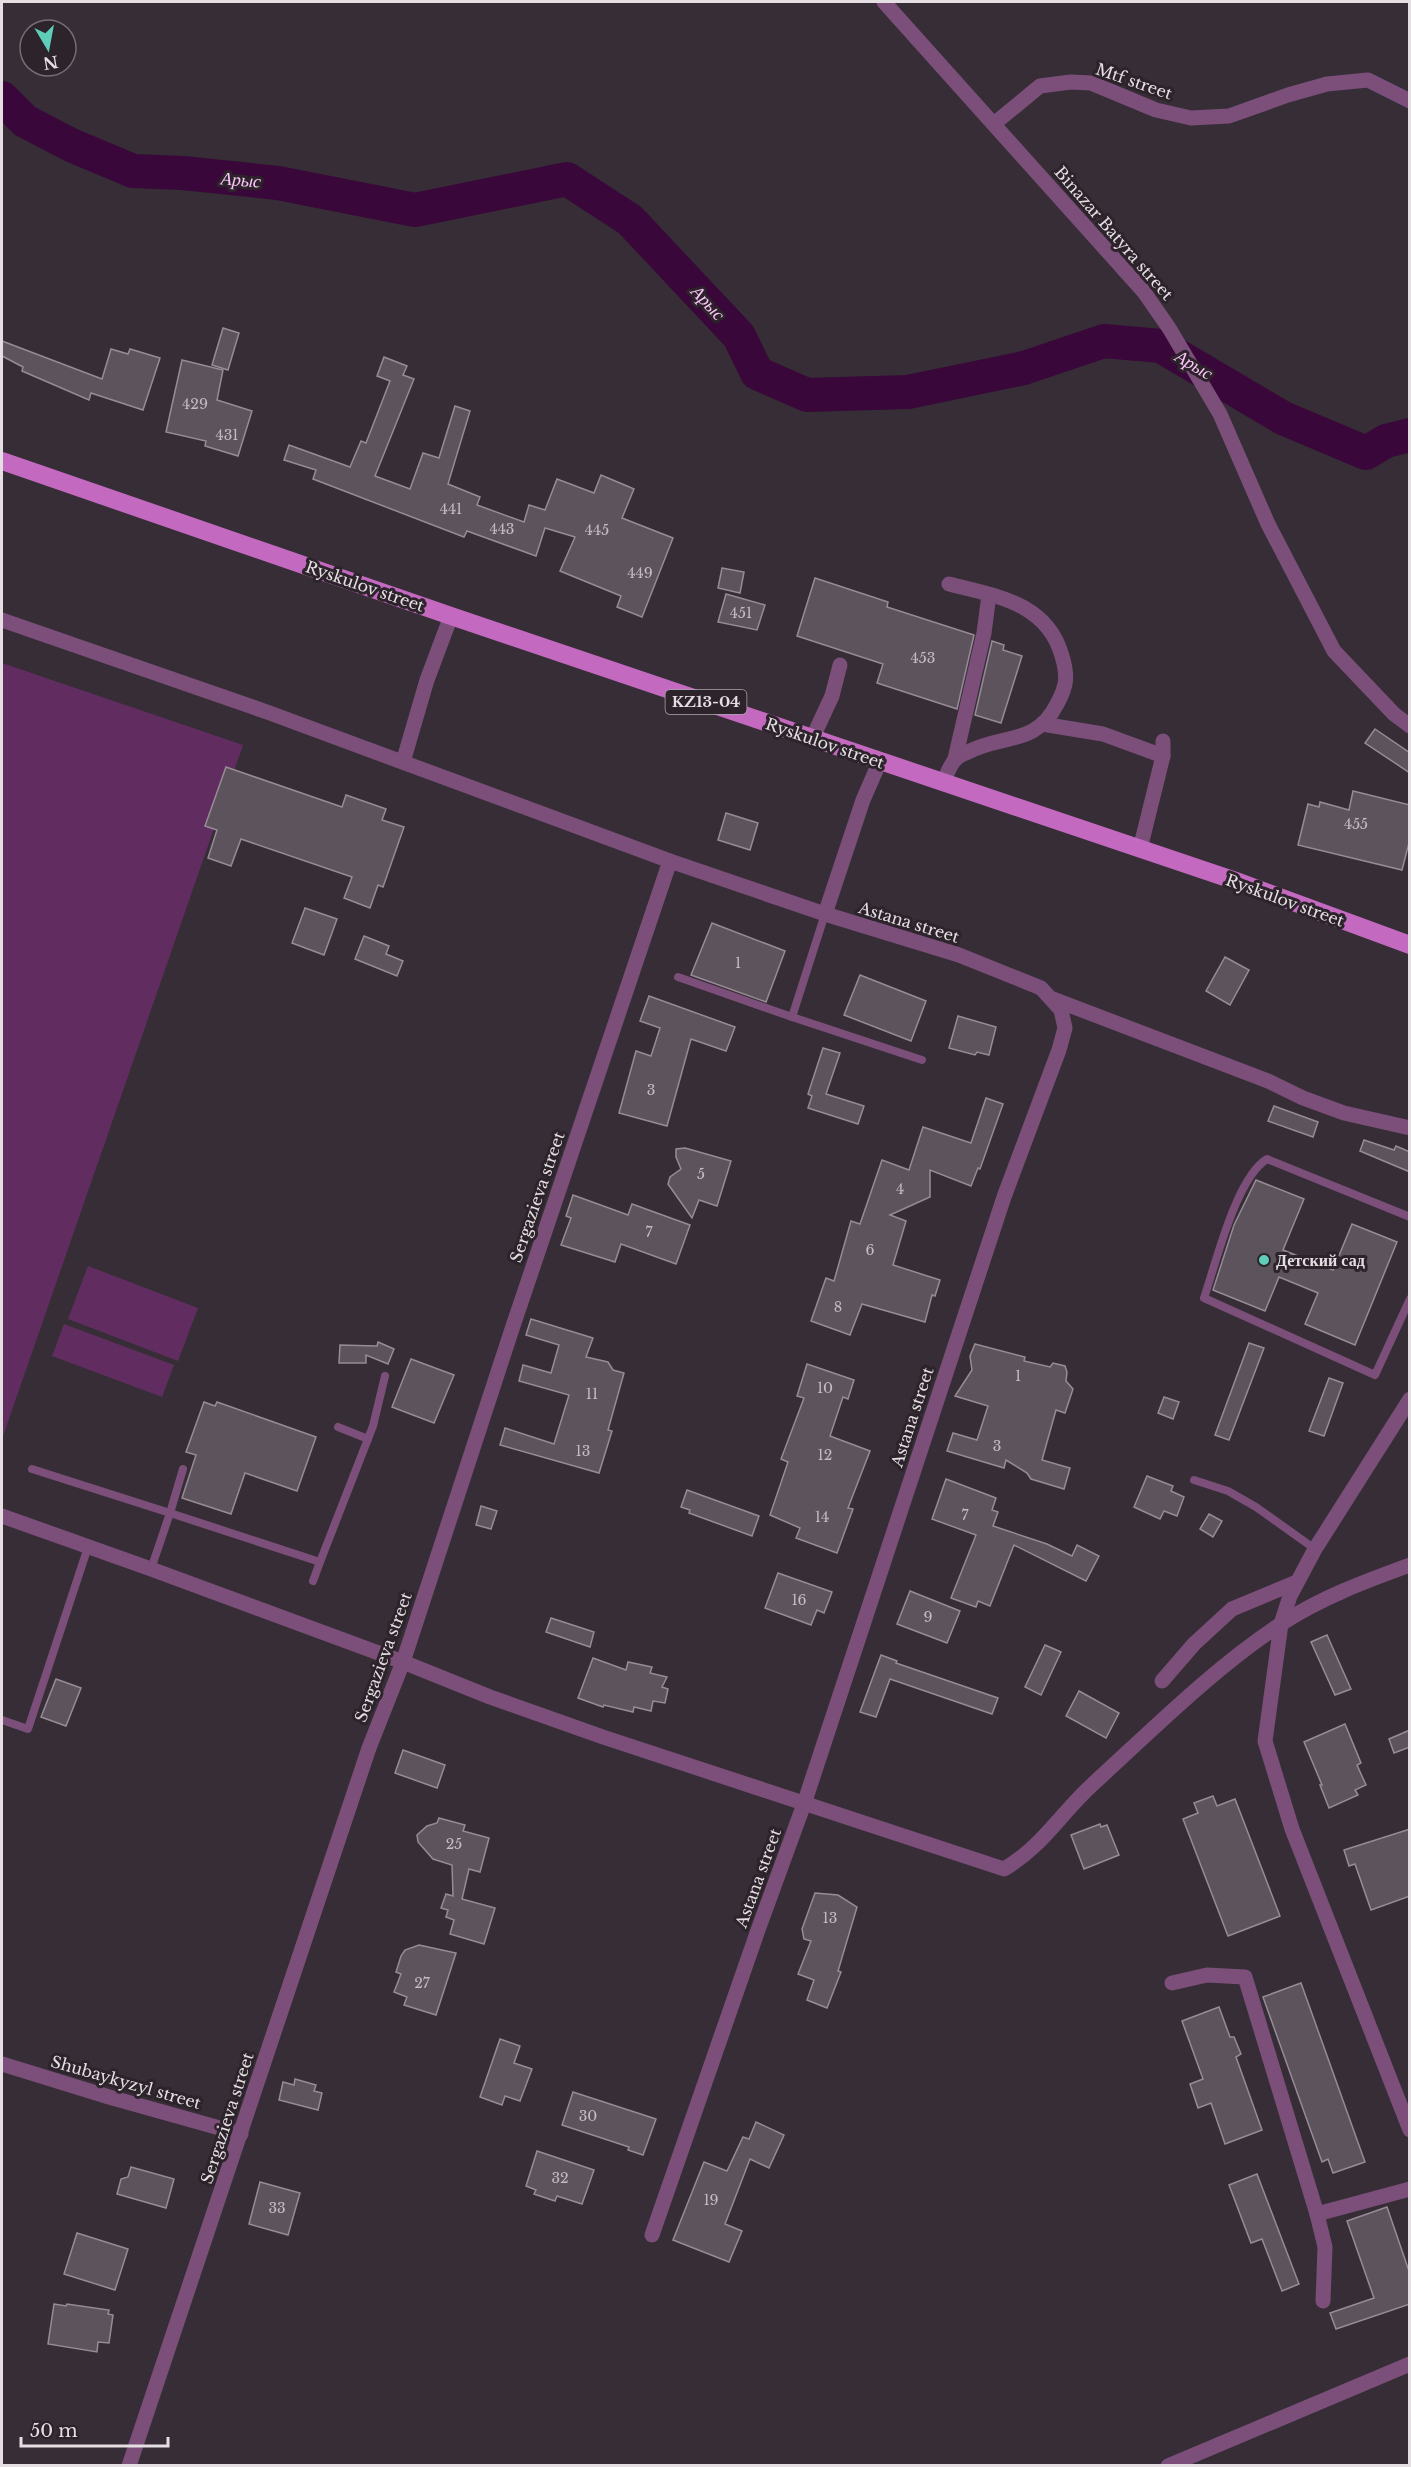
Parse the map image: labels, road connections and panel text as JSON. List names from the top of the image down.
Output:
{
  "streets": {
    "main road": ["Ryskulov street", "KZ13-04"],
    "street": [
      "Mtf street",
      "Binazar Batyra street",
      "Astana street",
      "Sergazieva street",
      "Shubaykyzyl street"
    ]
  },
  "crossings": [
    ["Mtf street", "Binazar Batyra street"],
    ["Astana street", "Sergazieva street"],
    ["Sergazieva street", "Shubaykyzyl street"]
  ],
  "water": ["Арыс"],
  "places": ["Детский сад"],
  "house_numbers": [
    "429",
    "431",
    "441",
    "443",
    "445",
    "449",
    "451",
    "453",
    "455",
    "1",
    "3",
    "5",
    "4",
    "7",
    "6",
    "8",
    "1",
    "10",
    "11",
    "3",
    "13",
    "12",
    "7",
    "14",
    "16",
    "9",
    "25",
    "13",
    "27",
    "30",
    "32",
    "19",
    "33"
  ],
  "scale_bar": "50 m",
  "north": "bottom"
}
